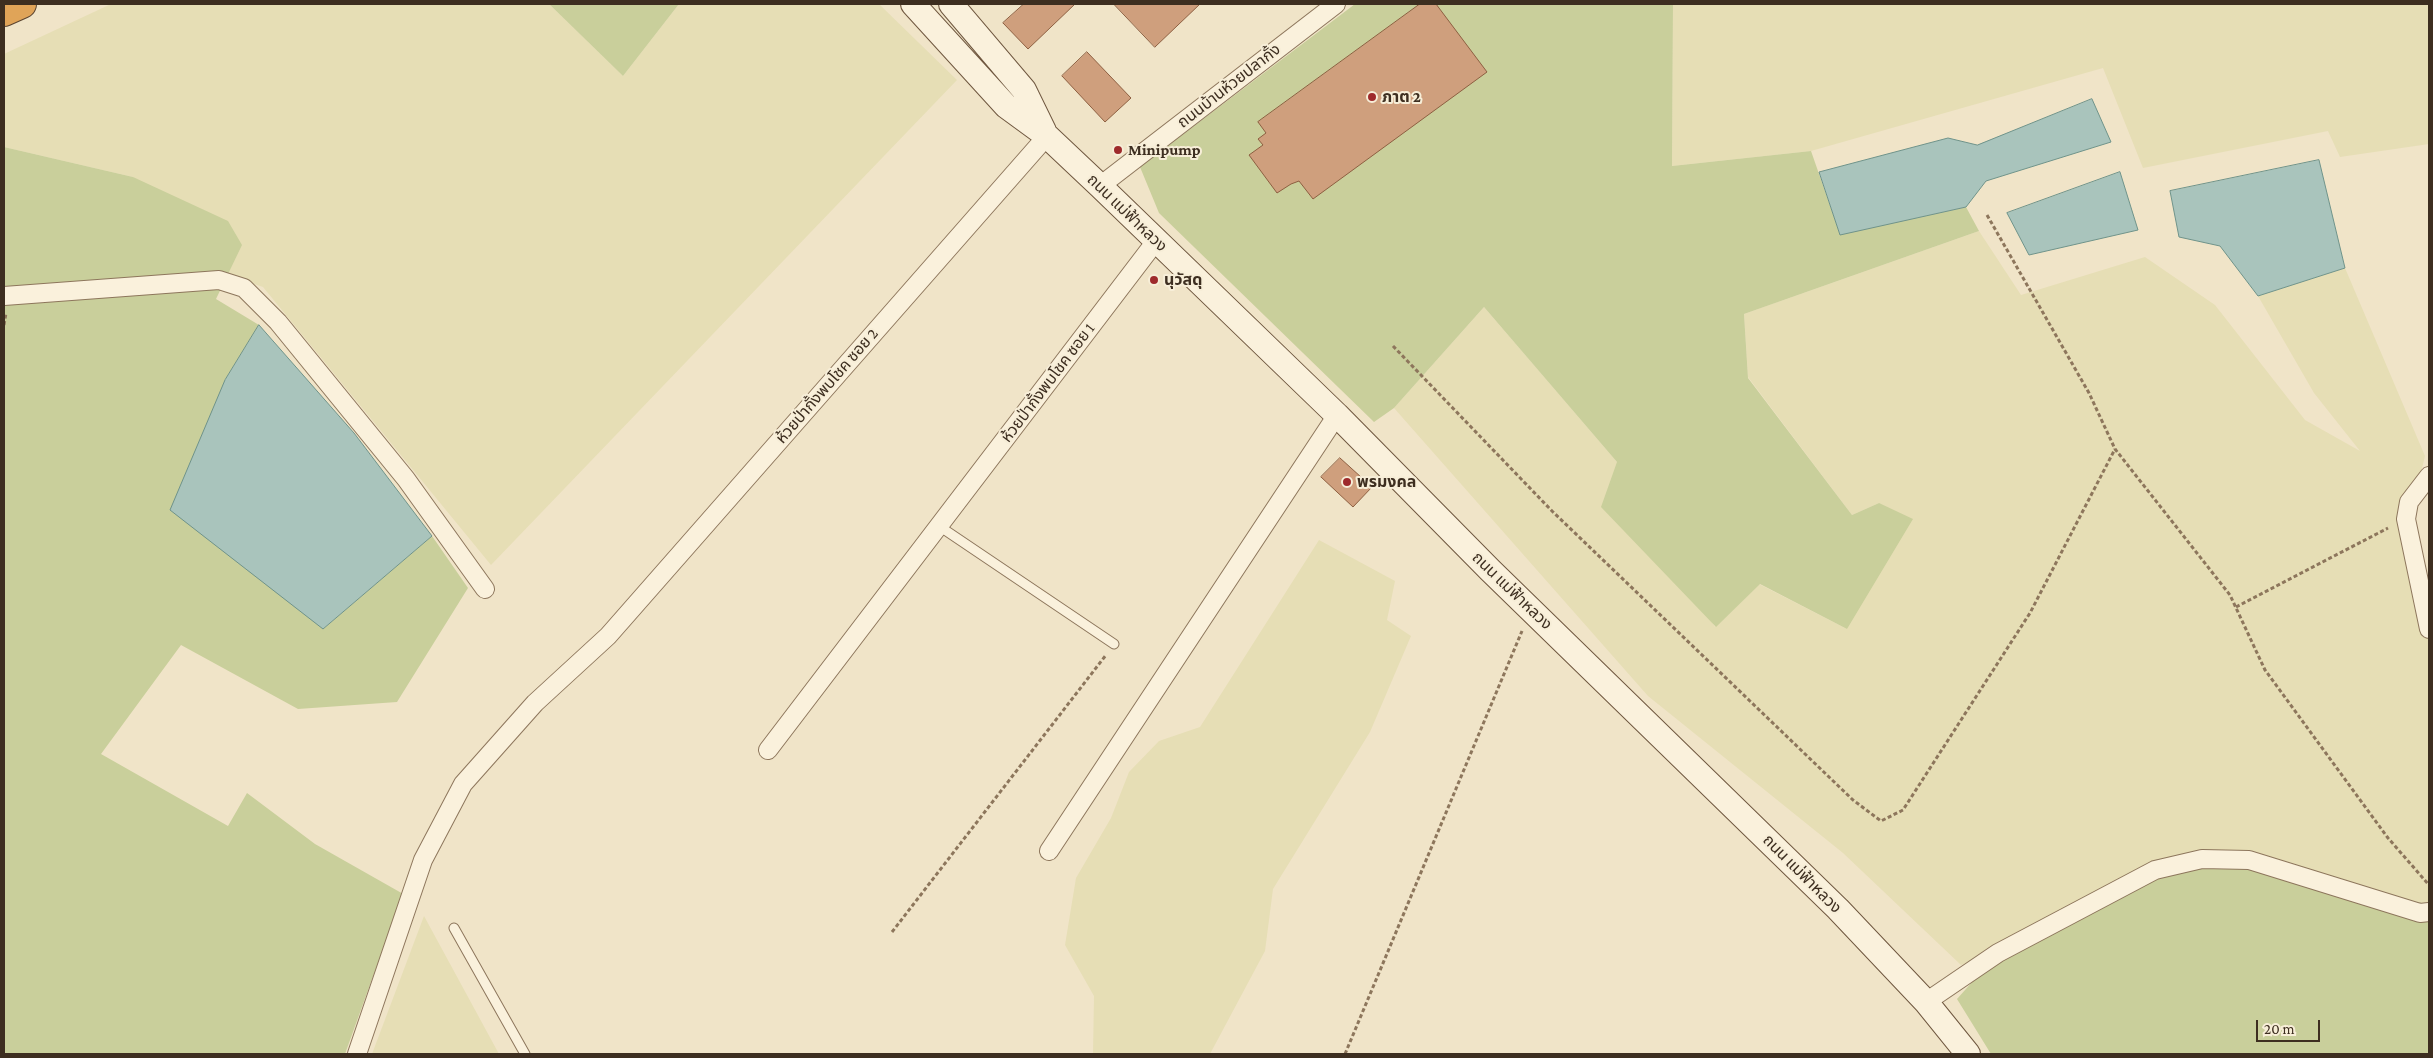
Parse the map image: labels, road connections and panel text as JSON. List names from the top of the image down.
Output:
{
  "streets": {
    "street": [
      "ถนนบ้านห้วยปลากั้ง",
      "ถนน แม่ฟ้าหลวง",
      "ห้วยป่ากั้งพบโชค ซอย 1",
      "ห้วยป่ากั้งพบโชค ซอย 2"
    ]
  },
  "crossings": [
    ["ถนนบ้านห้วยปลากั้ง", "ถนน แม่ฟ้าหลวง"],
    ["ถนน แม่ฟ้าหลวง", "ห้วยป่ากั้งพบโชค ซอย 1"],
    ["ถนน แม่ฟ้าหลวง", "ห้วยป่ากั้งพบโชค ซอย 2"]
  ],
  "places": [
    "ภาต 2",
    "Minipump",
    "นุวัสดุ",
    "พรมงคล"
  ],
  "scale_bar": "20 m"
}
